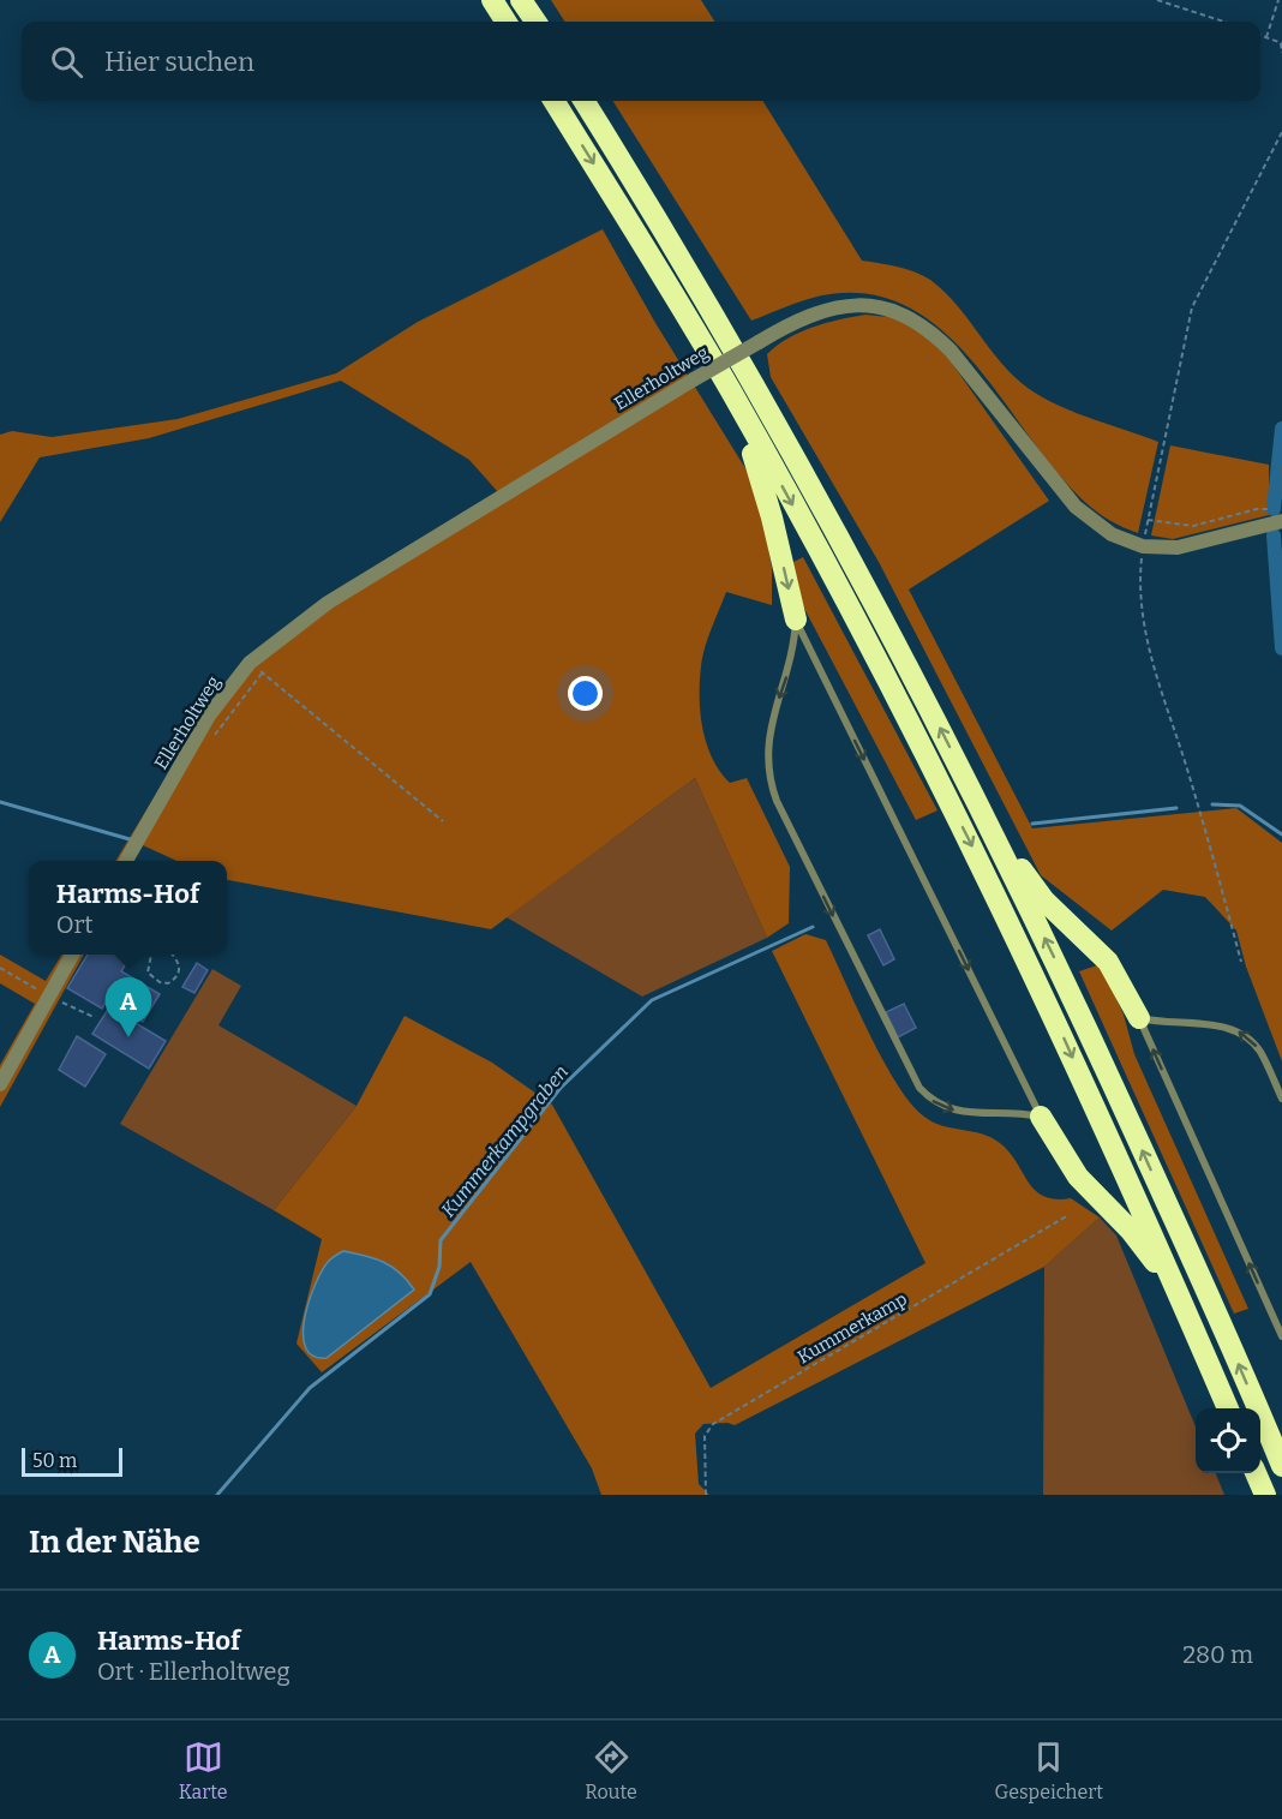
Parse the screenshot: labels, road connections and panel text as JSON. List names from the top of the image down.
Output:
{
  "streets": {
    "street": ["Ellerholtweg"],
    "path": ["Kummerkamp"]
  },
  "water": ["Kummerkampgraben"],
  "scale_bar": "50 m",
  "page": {
    "search": "Hier suchen",
    "popup": ["Harms-Hof", "Ort"],
    "pins": "A",
    "scale": "50 m",
    "heading": "In der Nähe",
    "list": [
      {
        "mark": "A",
        "name": "Harms-Hof",
        "note": "Ort · Ellerholtweg",
        "value": "280 m"
      }
    ],
    "nav": ["Karte", "Route", "Gespeichert"]
  }
}
